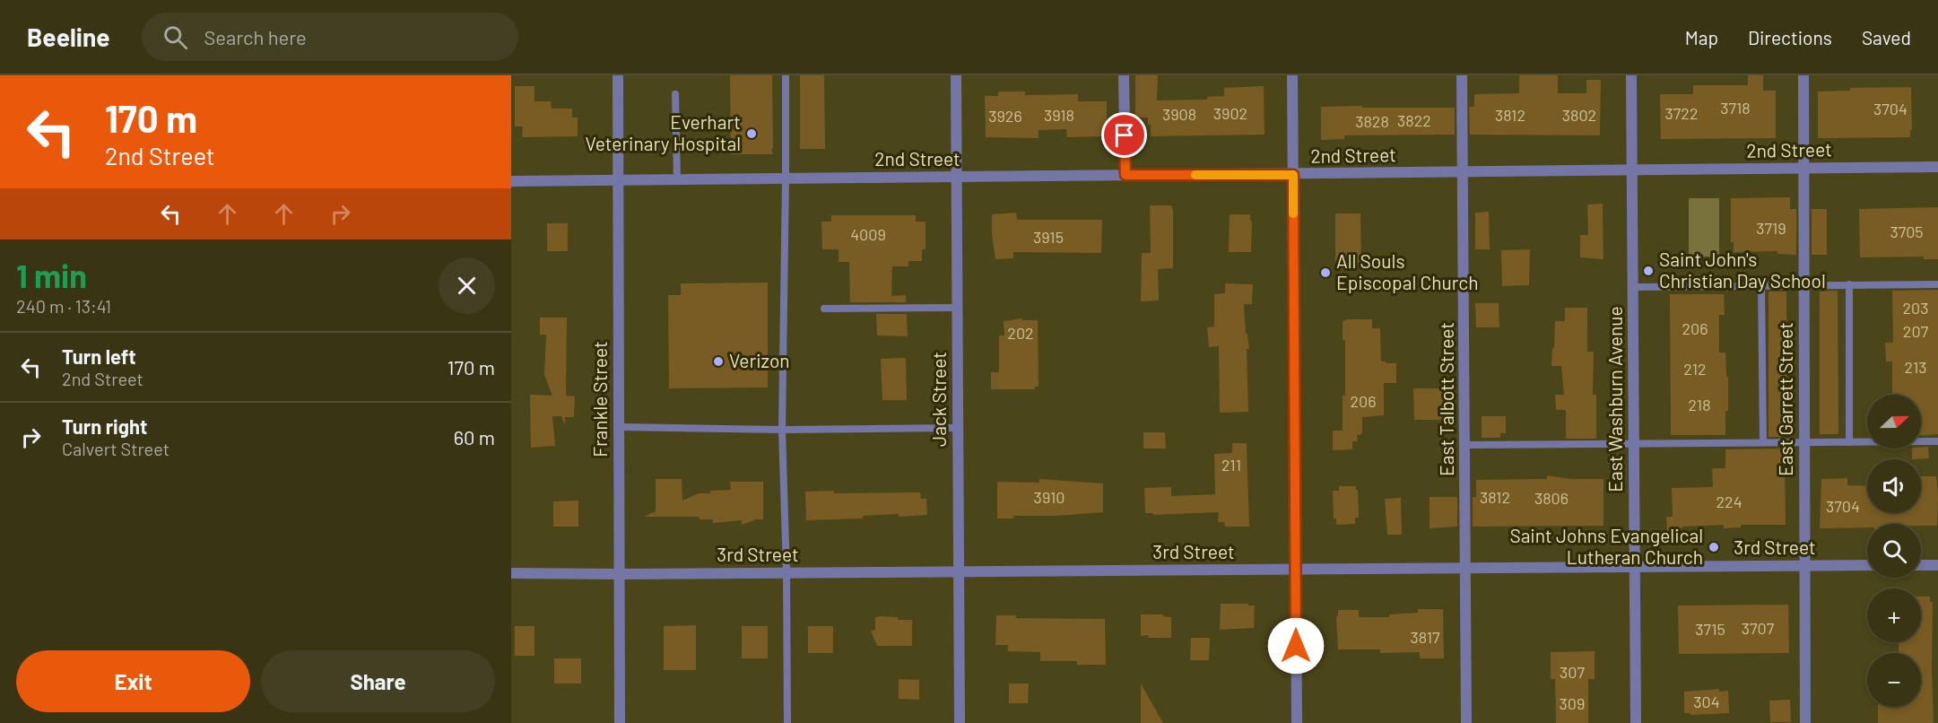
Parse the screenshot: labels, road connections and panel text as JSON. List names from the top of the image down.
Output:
{
  "streets": {
    "street": [
      "2nd Street",
      "Frankle Street",
      "Jack Street",
      "East Talbott Street",
      "East Washburn Avenue",
      "East Garrett Street",
      "3rd Street"
    ]
  },
  "crossings": [
    ["2nd Street", "Frankle Street"],
    ["2nd Street", "Jack Street"],
    ["2nd Street", "East Talbott Street"],
    ["2nd Street", "East Washburn Avenue"],
    ["2nd Street", "East Garrett Street"],
    ["Frankle Street", "3rd Street"],
    ["Jack Street", "3rd Street"],
    ["East Talbott Street", "3rd Street"],
    ["East Washburn Avenue", "3rd Street"],
    ["East Garrett Street", "3rd Street"]
  ],
  "places": [
    "Everhart Veterinary Hospital",
    "Saint John's Christian Day School",
    "All Souls Episcopal Church",
    "Verizon",
    "Saint Johns Evangelical Lutheran Church"
  ],
  "house_numbers": [
    "3718",
    "3704",
    "3902",
    "3722",
    "3908",
    "3918",
    "3812",
    "3802",
    "3926",
    "3822",
    "3828",
    "3719",
    "3705",
    "4009",
    "3915",
    "203",
    "206",
    "207",
    "202",
    "213",
    "212",
    "206",
    "218",
    "211",
    "3910",
    "3812",
    "3806",
    "224",
    "3704",
    "3707",
    "3715",
    "3817",
    "307",
    "304",
    "309"
  ],
  "north": "right",
  "page": {
    "header": "Beeline",
    "search": "Search here",
    "nav": ["Map", "Directions", "Saved"],
    "turn": ["170 m", "2nd Street"],
    "heading": ["1 min", "240 m · 13:41"],
    "list": [
      {
        "name": "Turn left",
        "note": "2nd Street",
        "value": "170 m"
      },
      {
        "name": "Turn right",
        "note": "Calvert Street",
        "value": "60 m"
      }
    ],
    "map_buttons": ["+", "−"],
    "buttons": ["Exit", "Share"]
  }
}
